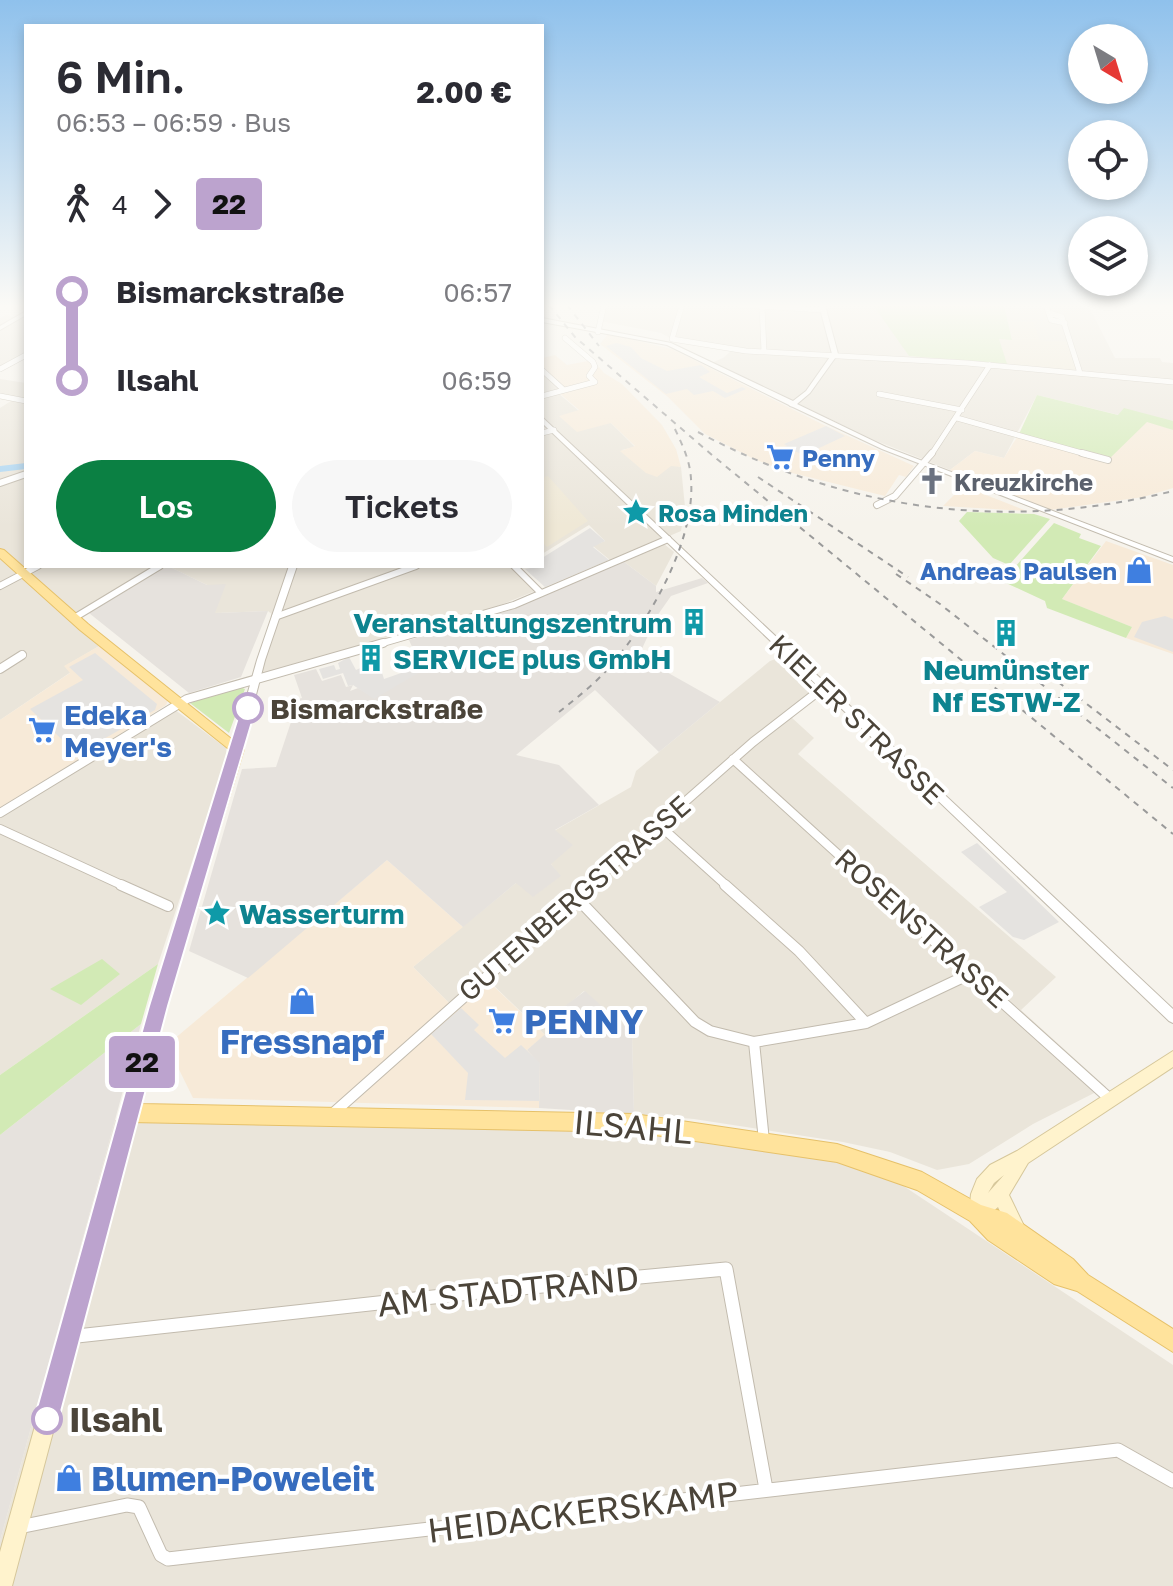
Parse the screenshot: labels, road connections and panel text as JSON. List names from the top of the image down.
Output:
{
  "streets": {
    "main road": ["ILSAHL"],
    "street": [
      "KIELER STRASSE",
      "GUTENBERGSTRASSE",
      "ROSENSTRASSE",
      "AM STADTRAND",
      "HEIDACKERSKAMP"
    ]
  },
  "crossings": [
    ["KIELER STRASSE", "GUTENBERGSTRASSE"],
    ["GUTENBERGSTRASSE", "ROSENSTRASSE"],
    ["GUTENBERGSTRASSE", "ILSAHL"],
    ["AM STADTRAND", "HEIDACKERSKAMP"]
  ],
  "places": {
    "supermarket": ["Penny", "Edeka Meyer's", "PENNY"],
    "church": ["Kreuzkirche"],
    "place": ["Rosa Minden", "Wasserturm"],
    "shop": ["Andreas Paulsen", "Fressnapf", "Blumen-Poweleit"],
    "building": ["Veranstaltungszentrum", "Neumünster Nf ESTW-Z", "SERVICE plus GmbH"],
    "other": ["Bismarckstraße", "Ilsahl"]
  },
  "lines": ["bus line 22"],
  "north": "bottom right",
  "page": {
    "on_map": "22",
    "heading": ["6 Min.", "06:53 – 06:59 · Bus", "2.00 €"],
    "legs": ["4", "22"],
    "list": [
      {
        "name": "Bismarckstraße",
        "value": "06:57"
      },
      {
        "name": "Ilsahl",
        "value": "06:59"
      }
    ],
    "buttons": ["Los", "Tickets"]
  }
}
